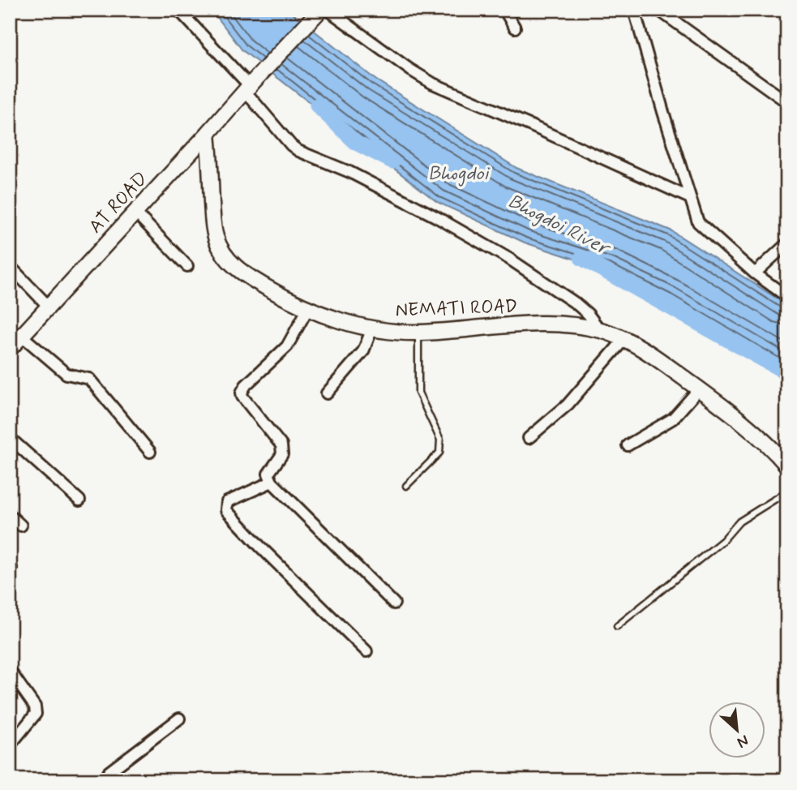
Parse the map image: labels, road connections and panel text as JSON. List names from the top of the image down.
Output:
{
  "streets": {
    "street": ["AT ROAD", "NEMATI ROAD"]
  },
  "crossings": [
    ["AT ROAD", "NEMATI ROAD"]
  ],
  "water": ["Bhogdoi", "Bhogdoi River"],
  "north": "bottom right"
}
